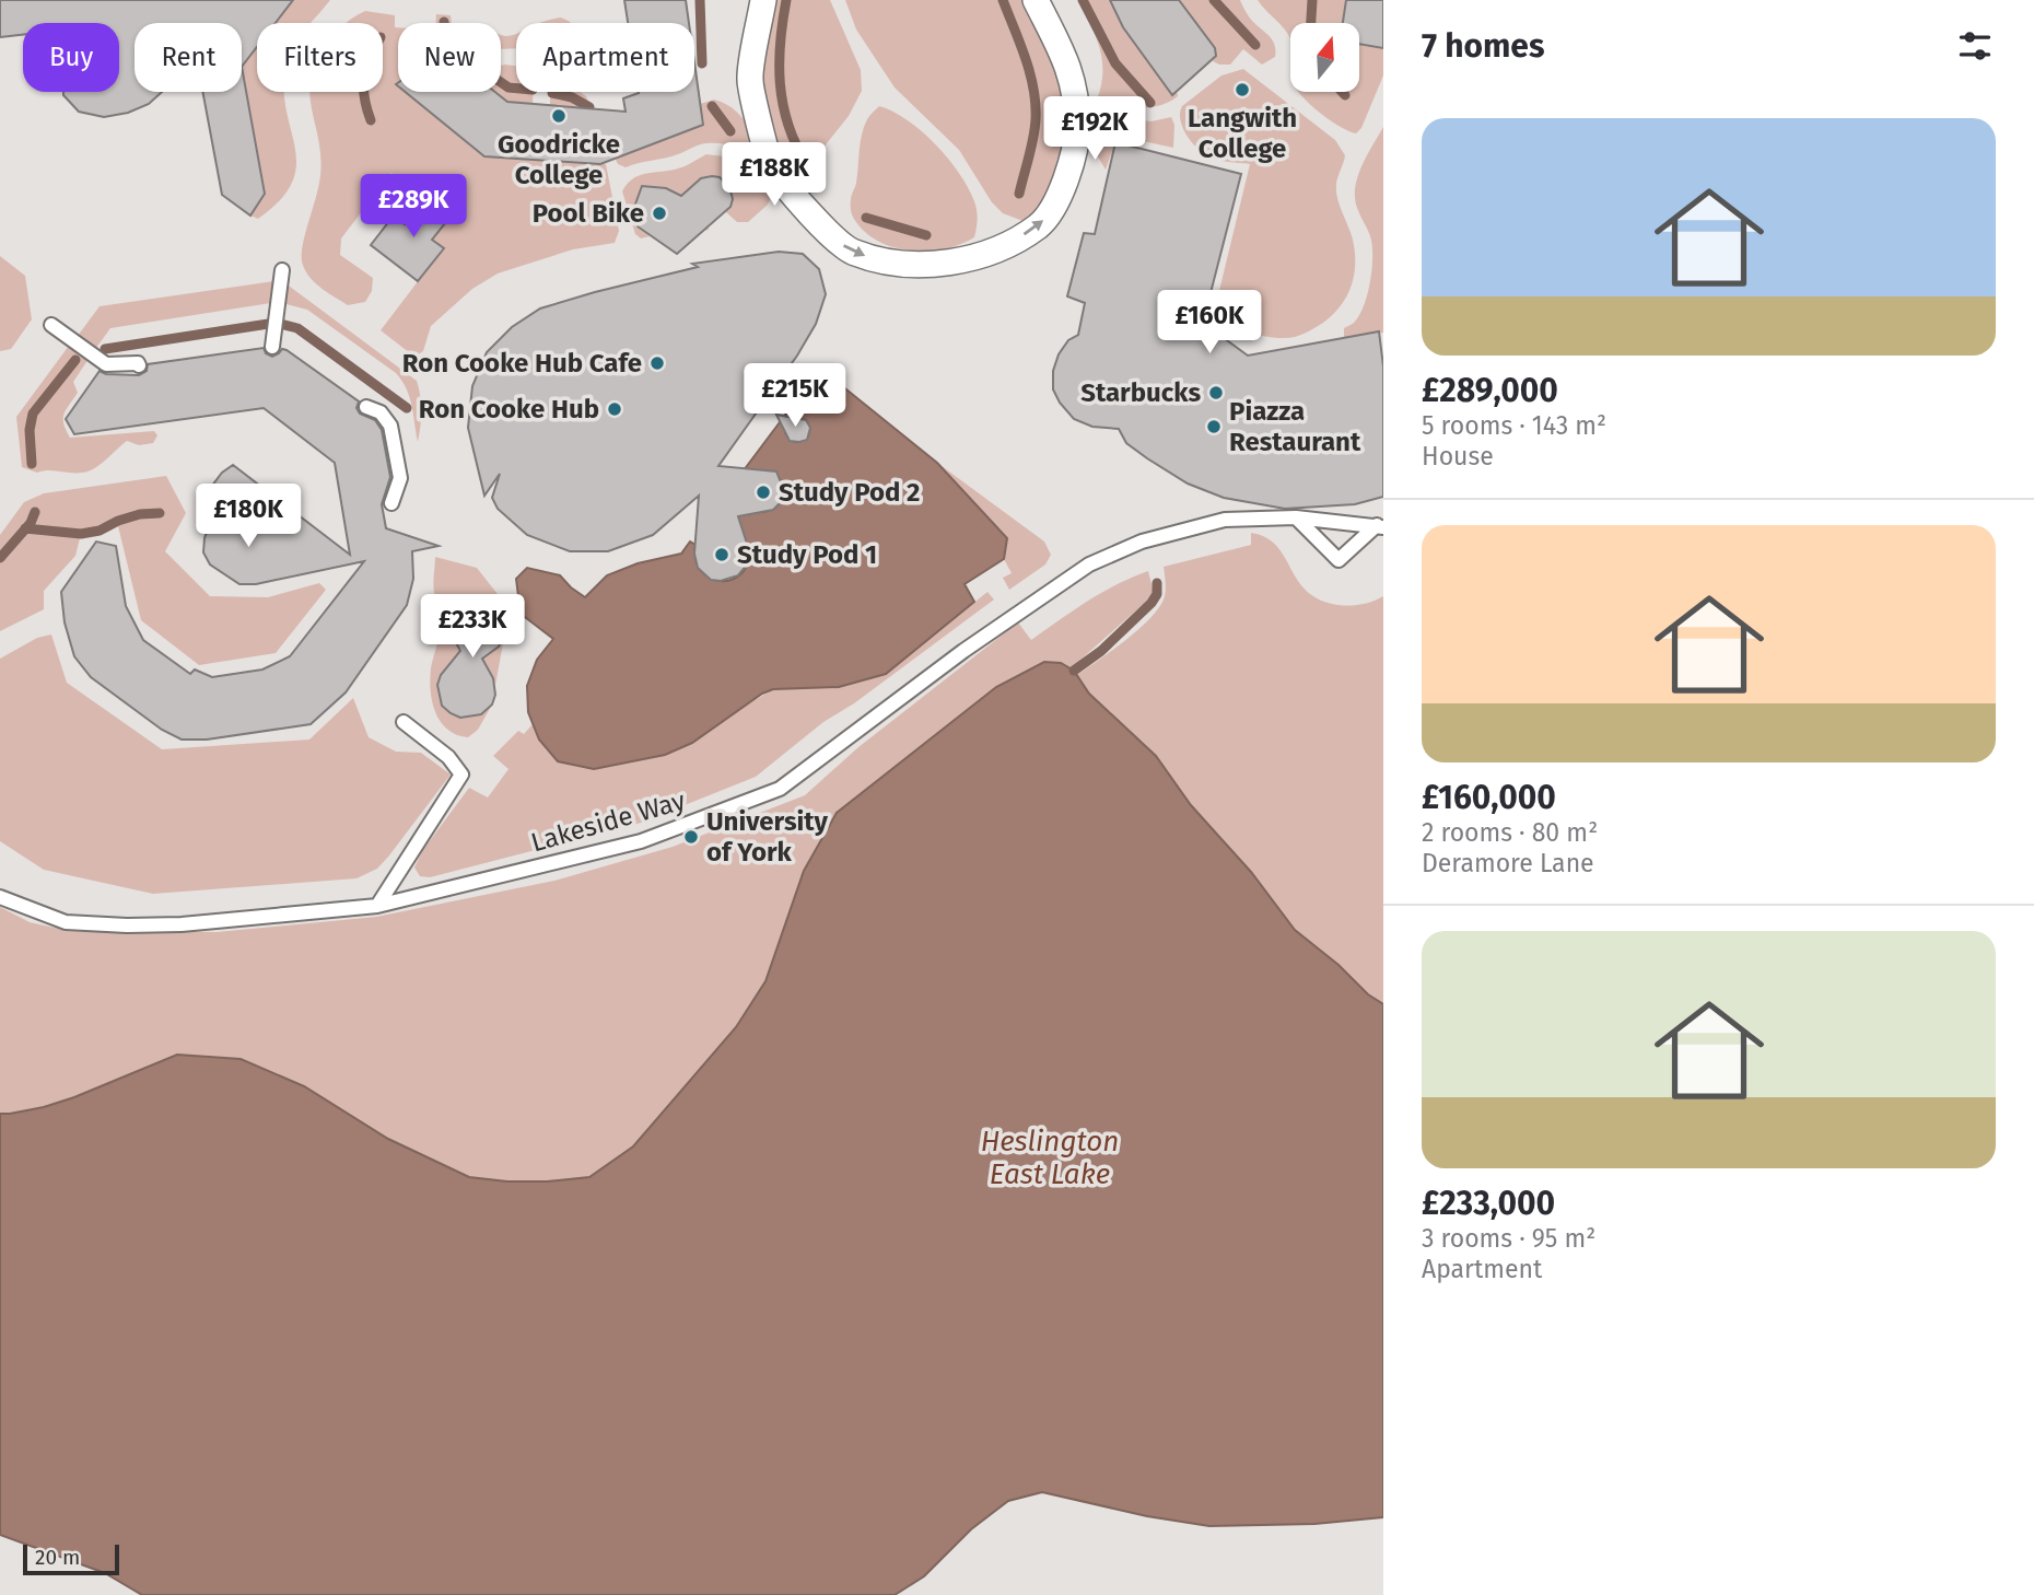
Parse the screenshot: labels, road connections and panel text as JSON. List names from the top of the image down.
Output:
{
  "streets": {
    "lane": ["Lakeside Way"]
  },
  "water": ["Heslington East Lake"],
  "places": [
    "Langwith College",
    "Goodricke College",
    "Pool Bike",
    "Ron Cooke Hub Cafe",
    "Starbucks",
    "Ron Cooke Hub",
    "Piazza Restaurant",
    "Study Pod 2",
    "Study Pod 1",
    "University of York"
  ],
  "scale_bar": "20 m",
  "north": "top",
  "page": {
    "heading": "7 homes",
    "chip": [
      "Buy",
      "Rent",
      "Filters",
      "New",
      "Apartment"
    ],
    "list": [
      {
        "name": "£289,000",
        "note": "5 rooms · 143 m² · House"
      },
      {
        "name": "£160,000",
        "note": "2 rooms · 80 m² · Deramore Lane"
      },
      {
        "name": "£233,000",
        "note": "3 rooms · 95 m² · Apartment"
      }
    ],
    "price": [
      "£192K",
      "£188K",
      "£289K",
      "£160K",
      "£215K",
      "£180K",
      "£233K"
    ],
    "scale": "20 m"
  }
}
